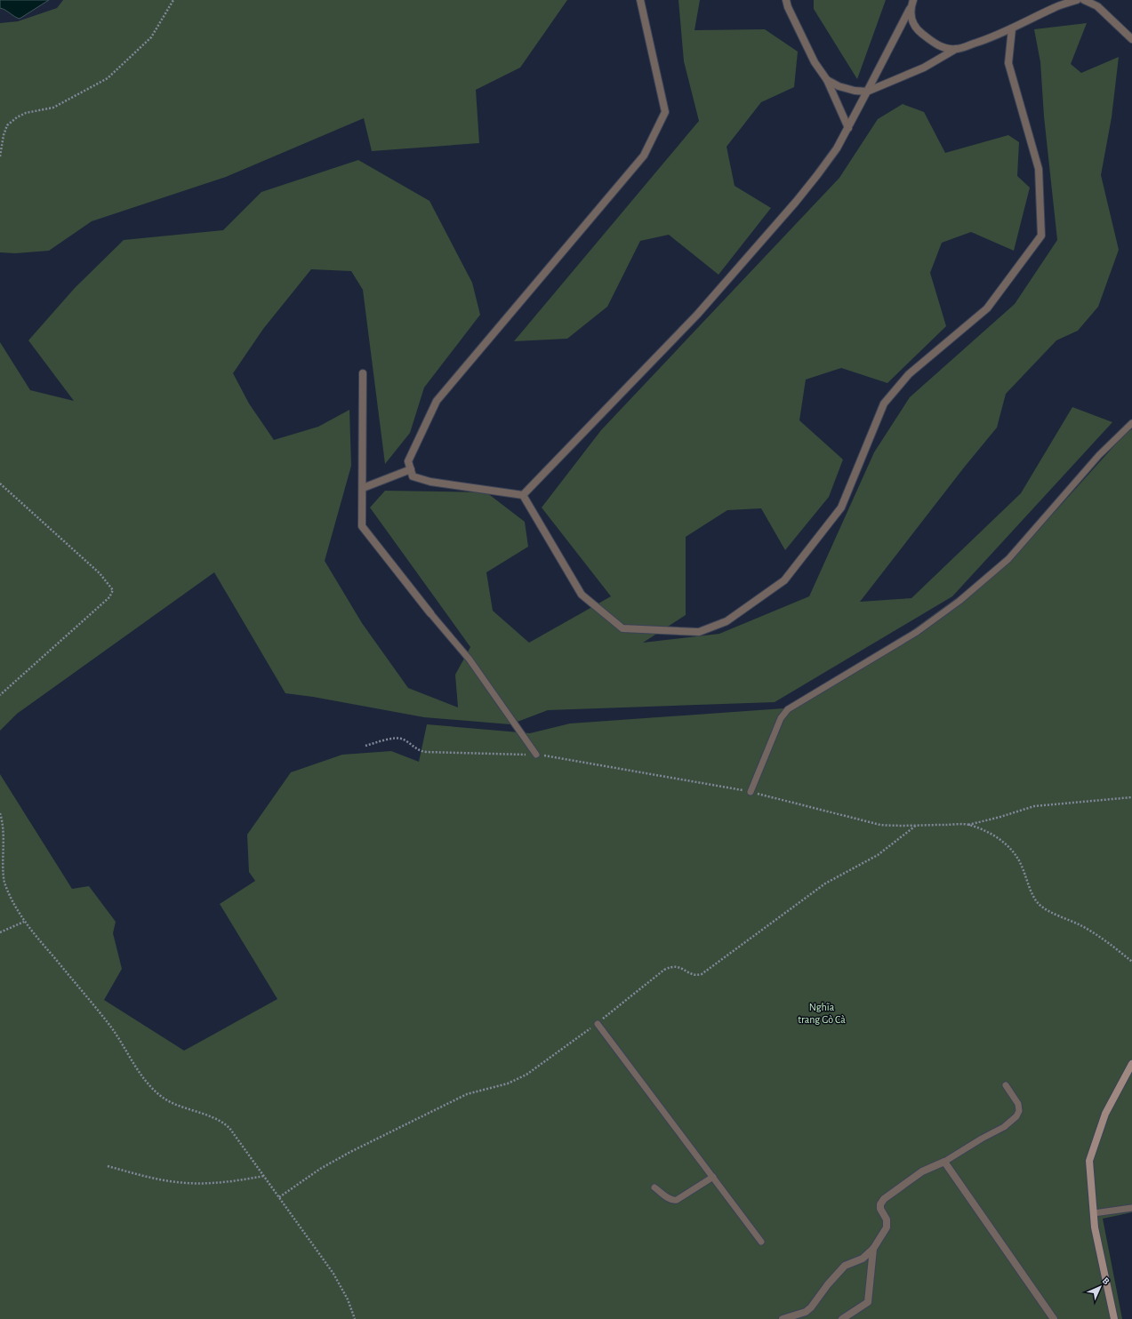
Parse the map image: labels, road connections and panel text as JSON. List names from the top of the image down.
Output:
{
  "parks": ["Nghĩa trang Gò Cà"],
  "north": "top right"
}
